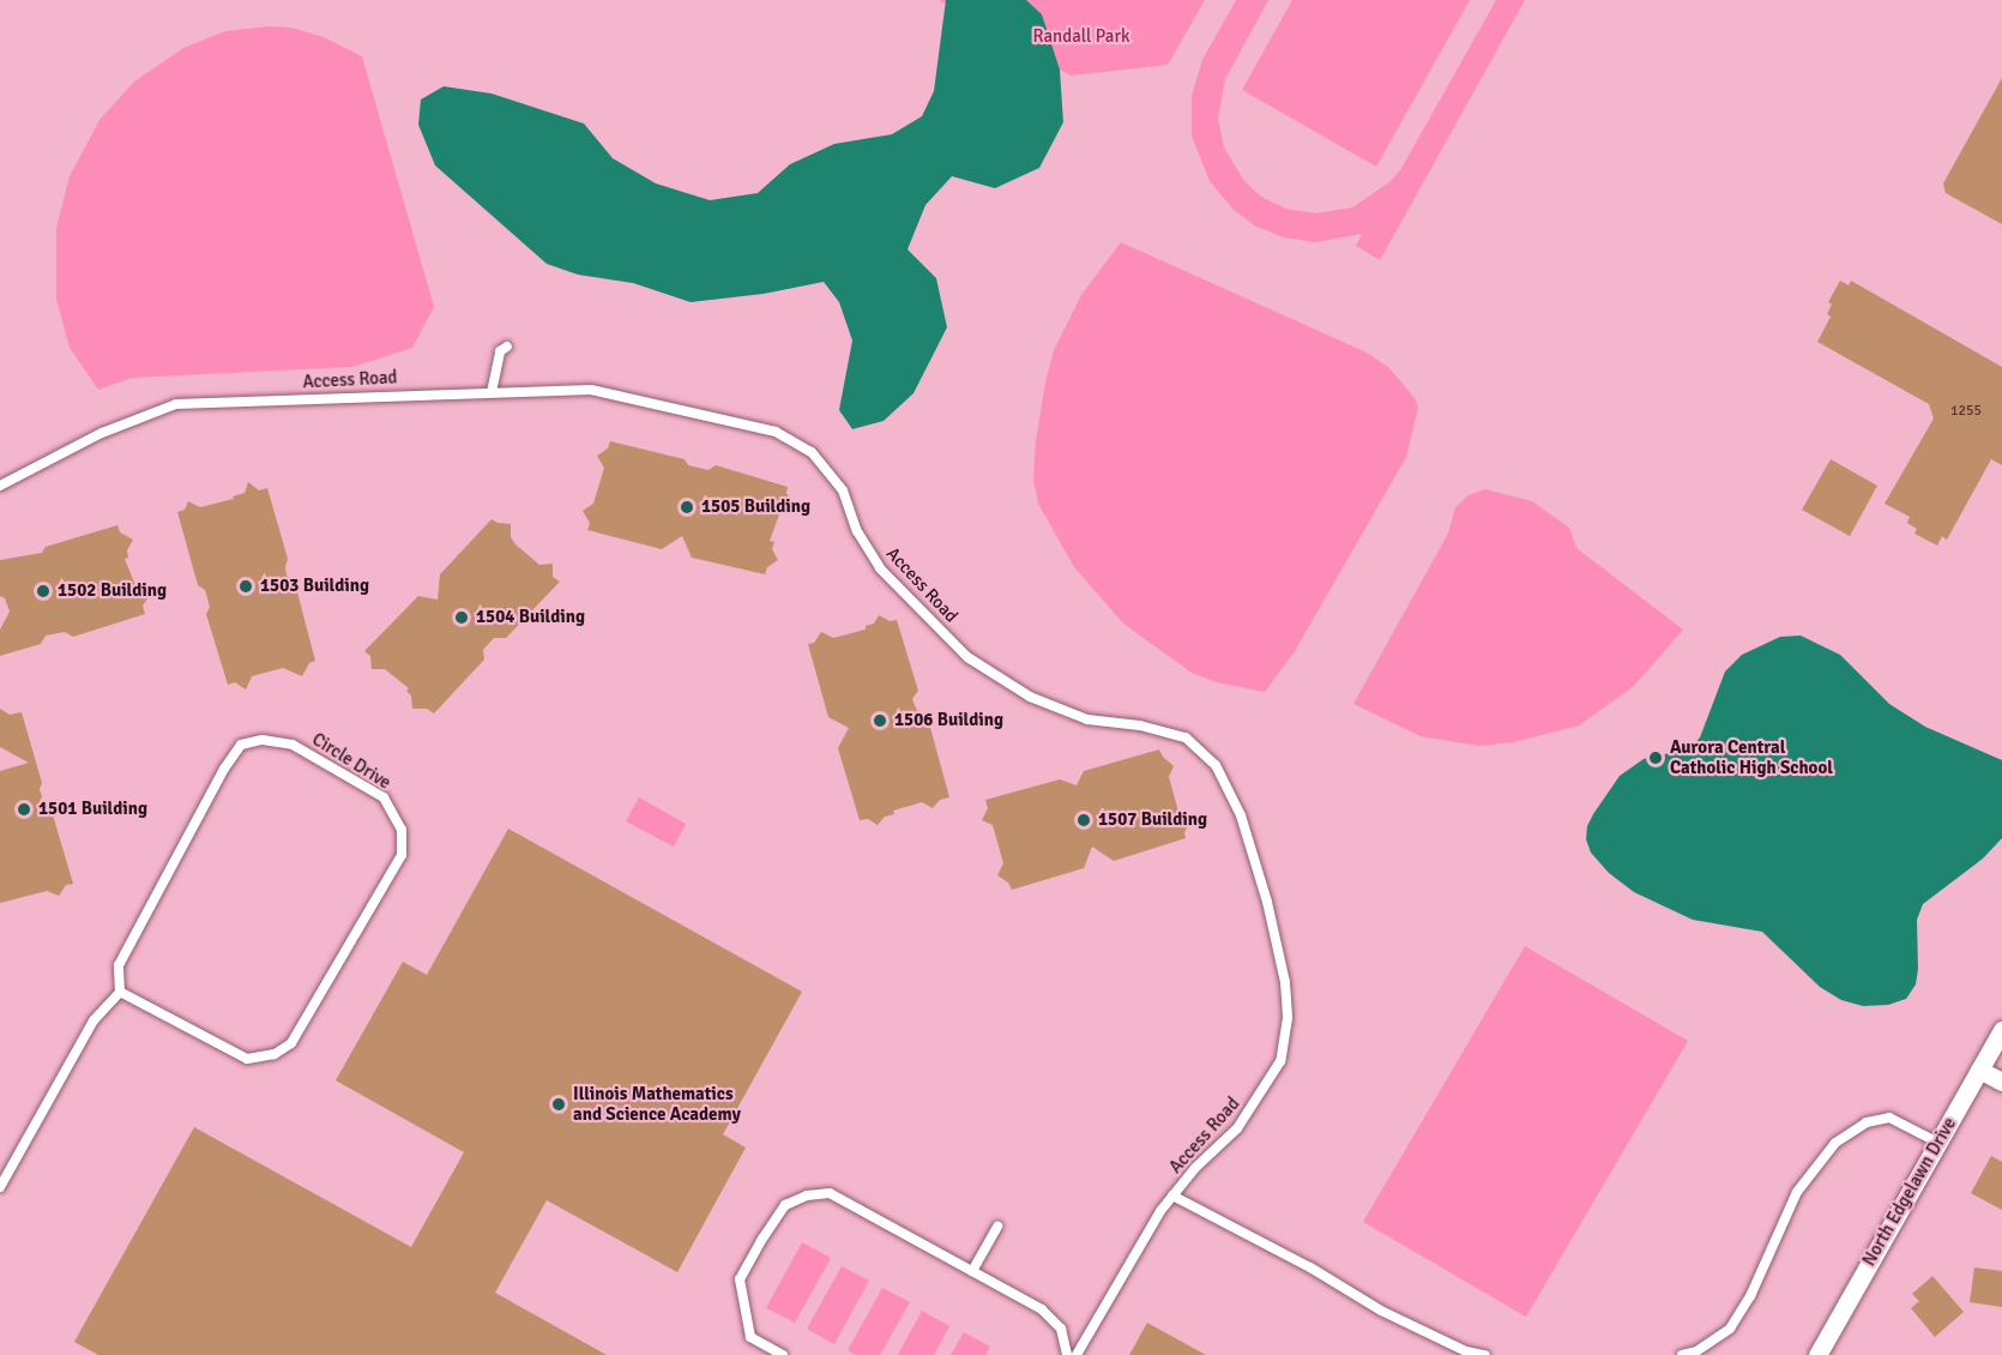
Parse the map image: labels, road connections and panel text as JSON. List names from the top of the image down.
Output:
{
  "streets": {
    "street": ["North Edgelawn Drive"],
    "lane": ["Access Road", "Circle Drive"]
  },
  "parks": ["Randall Park"],
  "places": [
    "1505 Building",
    "1503 Building",
    "1502 Building",
    "1504 Building",
    "1506 Building",
    "Aurora Central Catholic High School",
    "1501 Building",
    "1507 Building",
    "Illinois Mathematics and Science Academy"
  ],
  "house_numbers": ["1255"]
}
